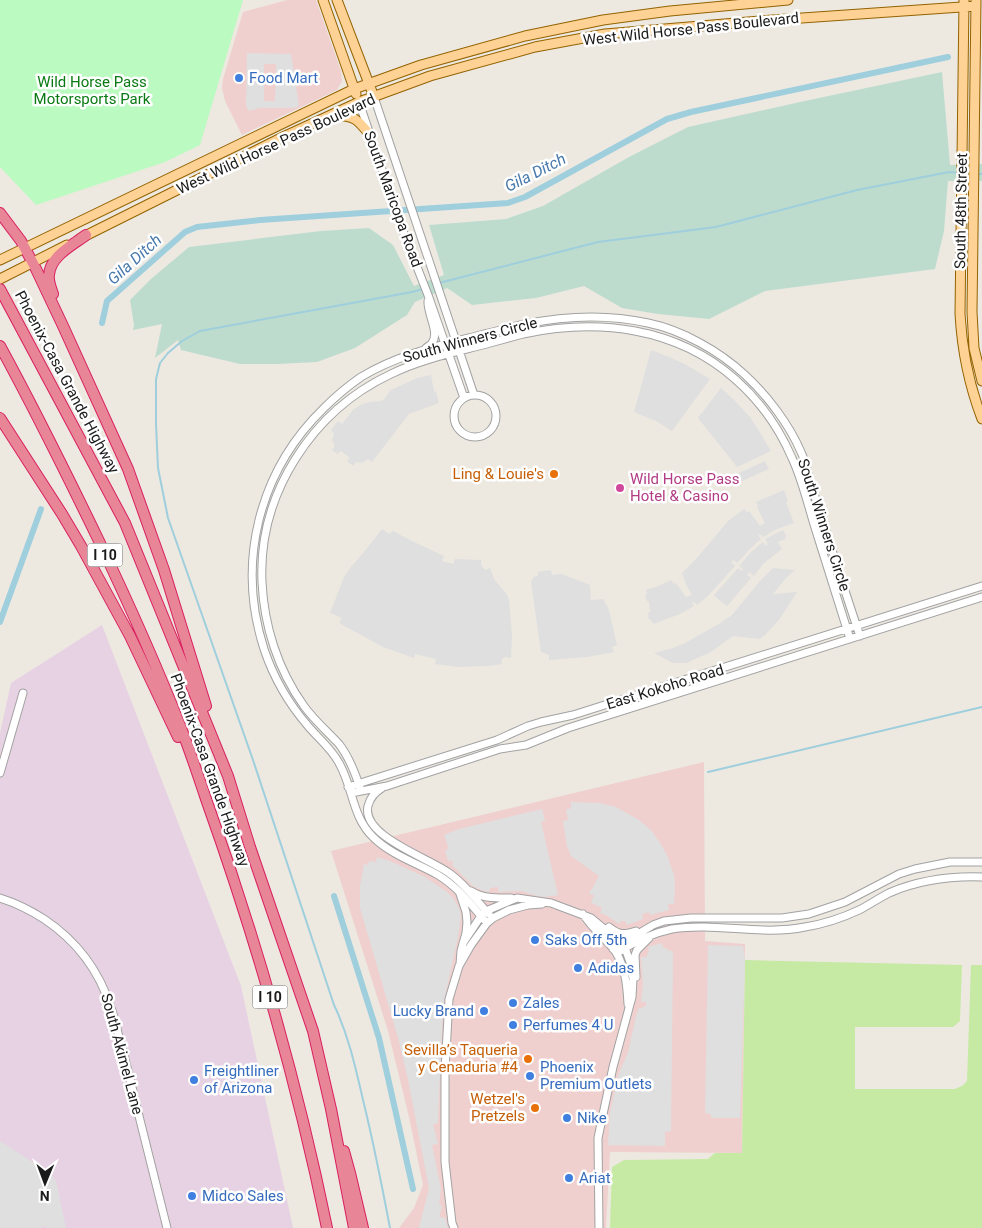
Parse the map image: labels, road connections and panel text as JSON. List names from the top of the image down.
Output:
{
  "streets": {
    "highway": ["Phoenix-Casa Grande Highway", "I 10"],
    "main road": ["West Wild Horse Pass Boulevard", "South Maricopa Road", "South 48th Street"],
    "street": ["South Winners Circle", "East Kokoho Road", "South Akimel Lane"]
  },
  "crossings": [
    ["West Wild Horse Pass Boulevard", "South Maricopa Road"],
    ["West Wild Horse Pass Boulevard", "South 48th Street"],
    ["South Maricopa Road", "South Winners Circle"],
    ["South Winners Circle", "East Kokoho Road"],
    ["Phoenix-Casa Grande Highway", "I 10"]
  ],
  "water": ["Gila Ditch"],
  "parks": ["Wild Horse Pass Motorsports Park"],
  "places": [
    "Food Mart",
    "Ling & Louie's",
    "Wild Horse Pass Hotel & Casino",
    "Saks Off 5th",
    "Adidas",
    "Zales",
    "Lucky Brand",
    "Perfumes 4 U",
    "Sevilla’s Taqueria y Cenaduria #4",
    "Phoenix Premium Outlets",
    "Freightliner of Arizona",
    "Wetzel's Pretzels",
    "Nike",
    "Ariat",
    "Midco Sales"
  ],
  "north": "bottom"
}
